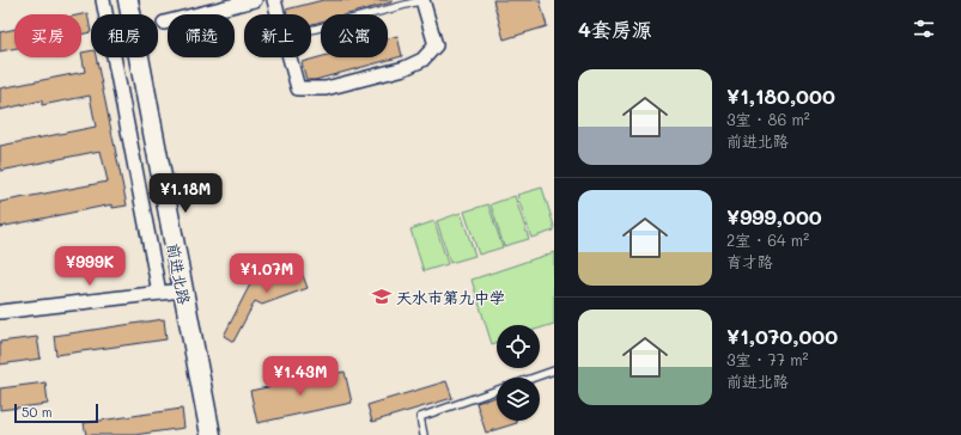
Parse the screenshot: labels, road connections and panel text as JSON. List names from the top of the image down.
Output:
{
  "streets": {
    "main road": ["前进北路"]
  },
  "places": {
    "school or university": ["天水市第九中学"]
  },
  "scale_bar": "50 m",
  "page": {
    "heading": "4套房源",
    "chip": [
      "买房",
      "租房",
      "筛选",
      "新上",
      "公寓"
    ],
    "list": [
      {
        "name": "¥1,180,000",
        "note": "3室 · 86 m² · 前进北路"
      },
      {
        "name": "¥999,000",
        "note": "2室 · 64 m² · 育才路"
      },
      {
        "name": "¥1,070,000",
        "note": "3室 · 77 m² · 前进北路"
      }
    ],
    "price": [
      "¥1.18M",
      "¥999K",
      "¥1.07M",
      "¥1.43M"
    ],
    "scale": "50 m"
  }
}
